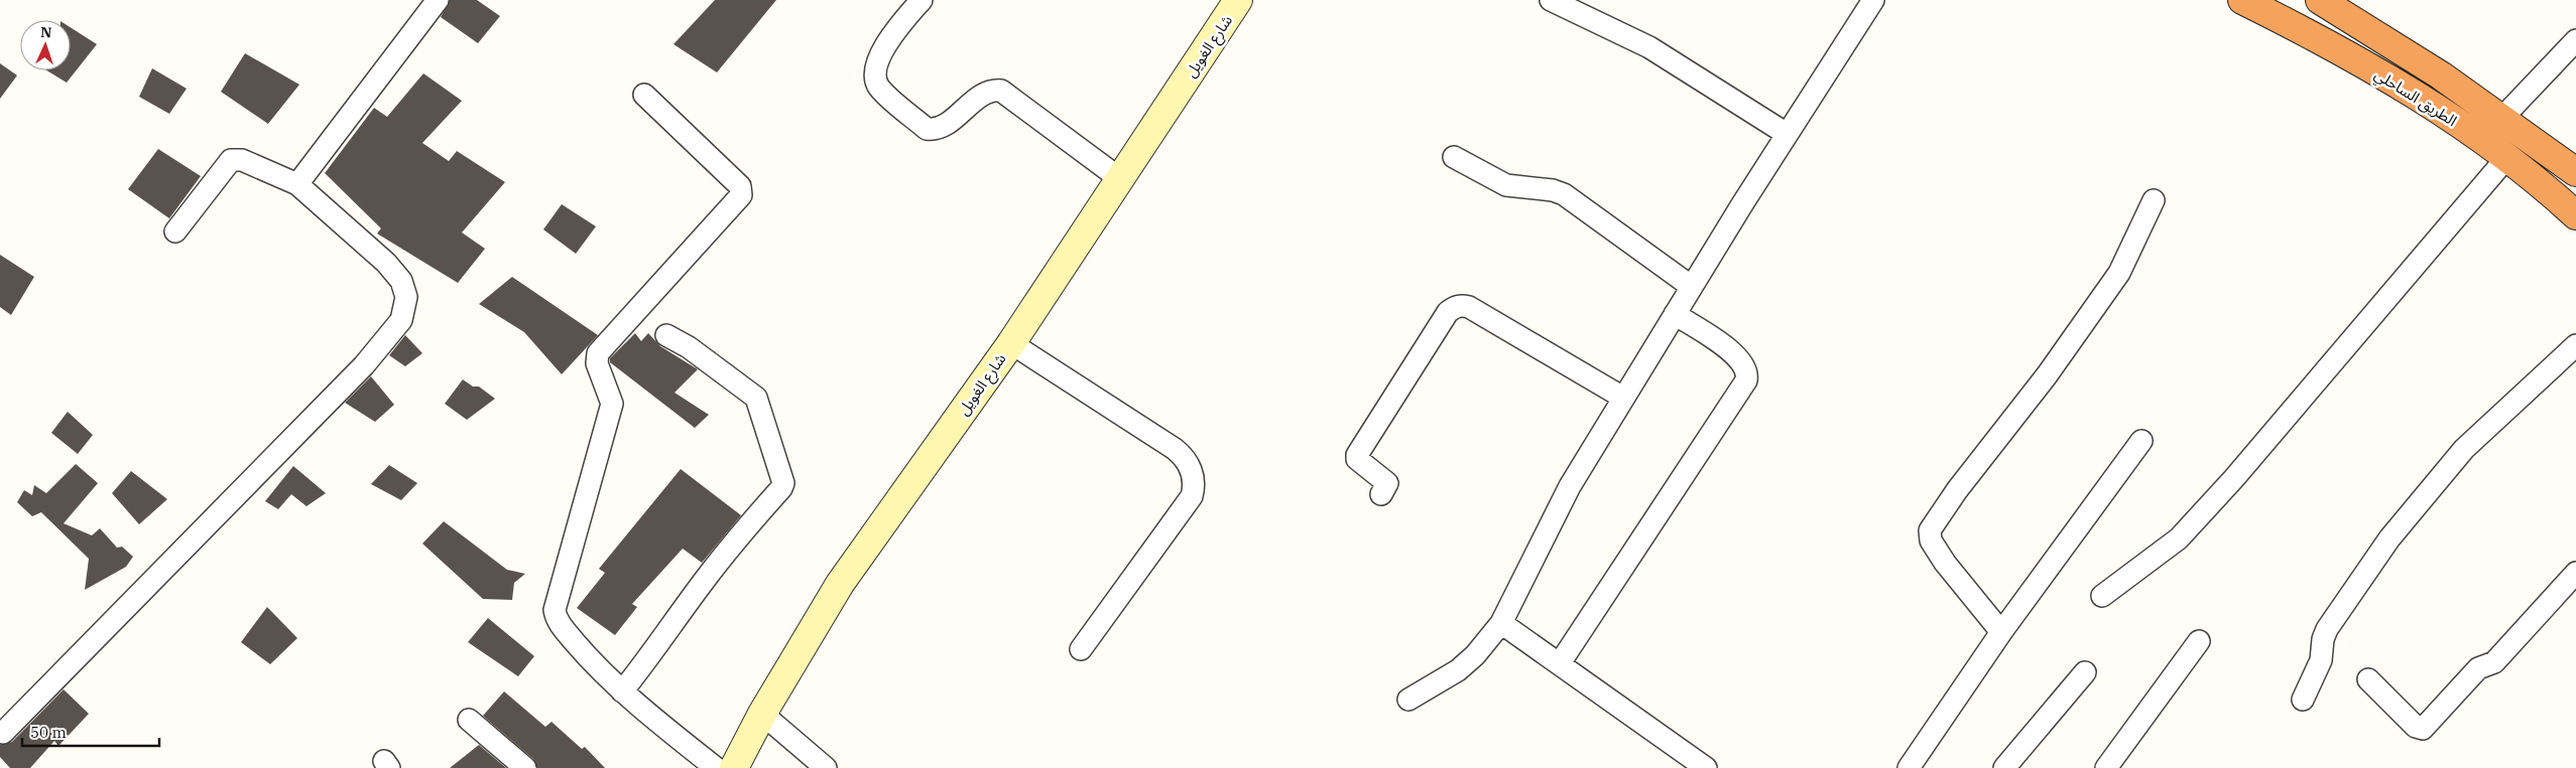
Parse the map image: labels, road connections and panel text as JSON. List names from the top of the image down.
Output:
{
  "streets": {
    "highway": ["الطريق الساحلي"],
    "street": ["شارع الغويل"]
  },
  "scale_bar": "50 m",
  "north": "top"
}
